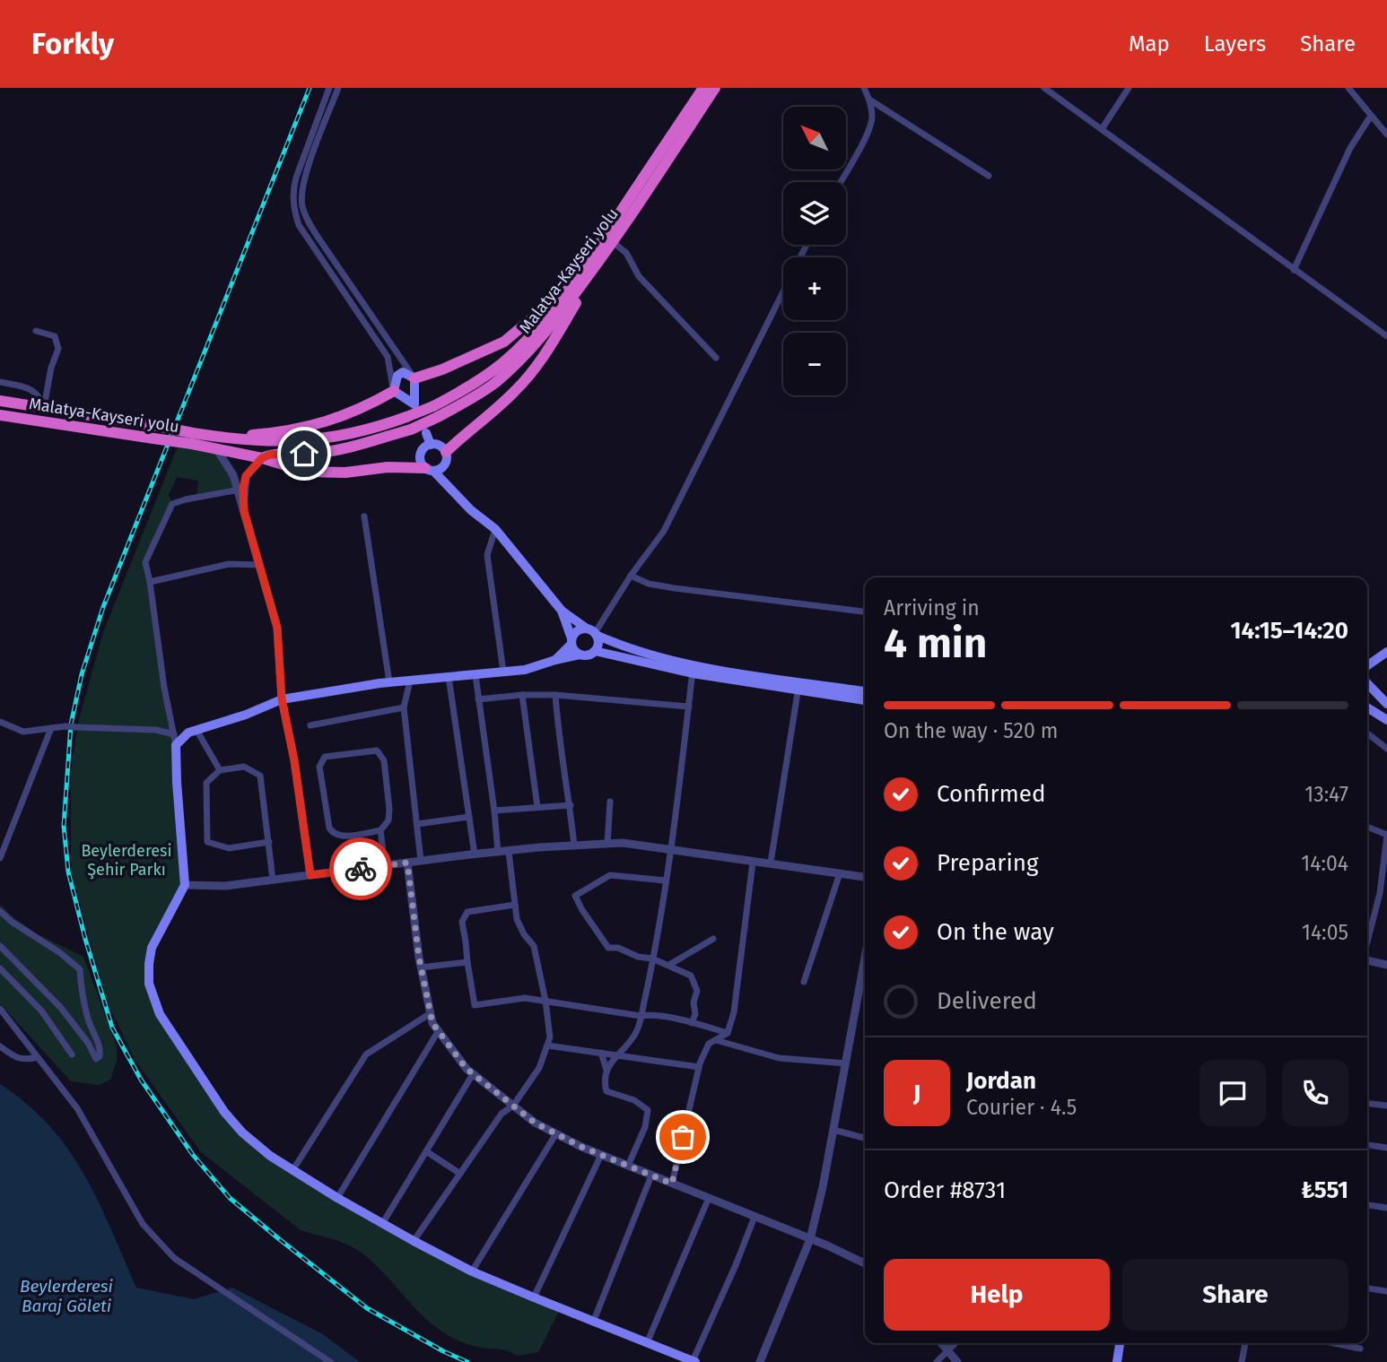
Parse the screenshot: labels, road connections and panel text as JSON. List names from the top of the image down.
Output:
{
  "streets": {
    "highway": ["Malatya-Kayseri yolu"]
  },
  "water": ["Beylerderesi Baraj Göleti"],
  "parks": ["Beylerderesi Şehir Parkı"],
  "north": "top left",
  "page": {
    "header": "Forkly",
    "nav": ["Map", "Layers", "Share"],
    "map_buttons": ["+", "−"],
    "heading": ["4 min", "Arriving in", "14:15–14:20"],
    "panel": [
      "Jordan",
      "Courier · 4.5",
      "Order #8731",
      "₺551"
    ],
    "bar": "On the way · 520 m",
    "list": [
      ["Confirmed", "13:47"],
      ["Preparing", "14:04"],
      ["On the way", "14:05"],
      "Delivered"
    ],
    "round": "J",
    "buttons": ["Help", "Share"]
  }
}
